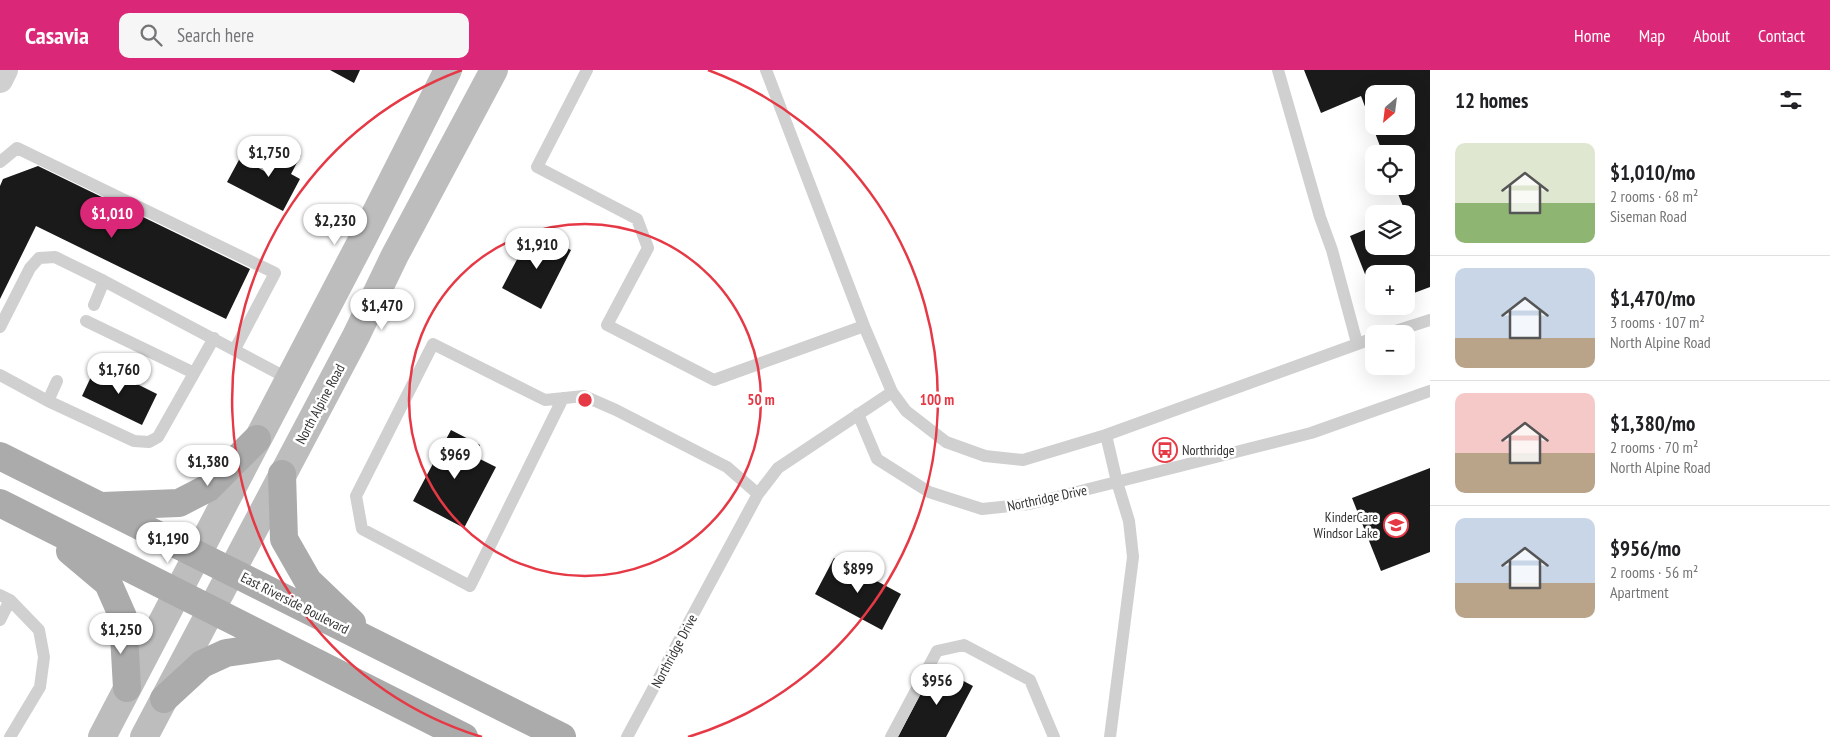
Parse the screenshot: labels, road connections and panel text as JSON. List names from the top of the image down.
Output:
{
  "streets": {
    "main road": ["North Alpine Road", "East Riverside Boulevard"],
    "lane": ["Northridge Drive"]
  },
  "crossings": [
    ["North Alpine Road", "East Riverside Boulevard"]
  ],
  "places": {
    "bus stop": ["Northridge"],
    "school or university": ["KinderCare Windsor Lake"]
  },
  "north": "bottom left",
  "page": {
    "header": "Casavia",
    "search": "Search here",
    "nav": [
      "Home",
      "Map",
      "About",
      "Contact"
    ],
    "heading": "12 homes",
    "map_buttons": ["+", "−"],
    "list": [
      {
        "name": "$1,010/mo",
        "note": "2 rooms · 68 m² · Siseman Road"
      },
      {
        "name": "$1,470/mo",
        "note": "3 rooms · 107 m² · North Alpine Road"
      },
      {
        "name": "$1,380/mo",
        "note": "2 rooms · 70 m² · North Alpine Road"
      },
      {
        "name": "$956/mo",
        "note": "2 rooms · 56 m² · Apartment"
      }
    ],
    "price": [
      "$1,750",
      "$1,010",
      "$2,230",
      "$1,910",
      "$1,470",
      "$1,760",
      "$969",
      "$1,380",
      "$1,190",
      "$899",
      "$1,250",
      "$956"
    ]
  },
  "rings": ["50 m", "100 m"]
}
